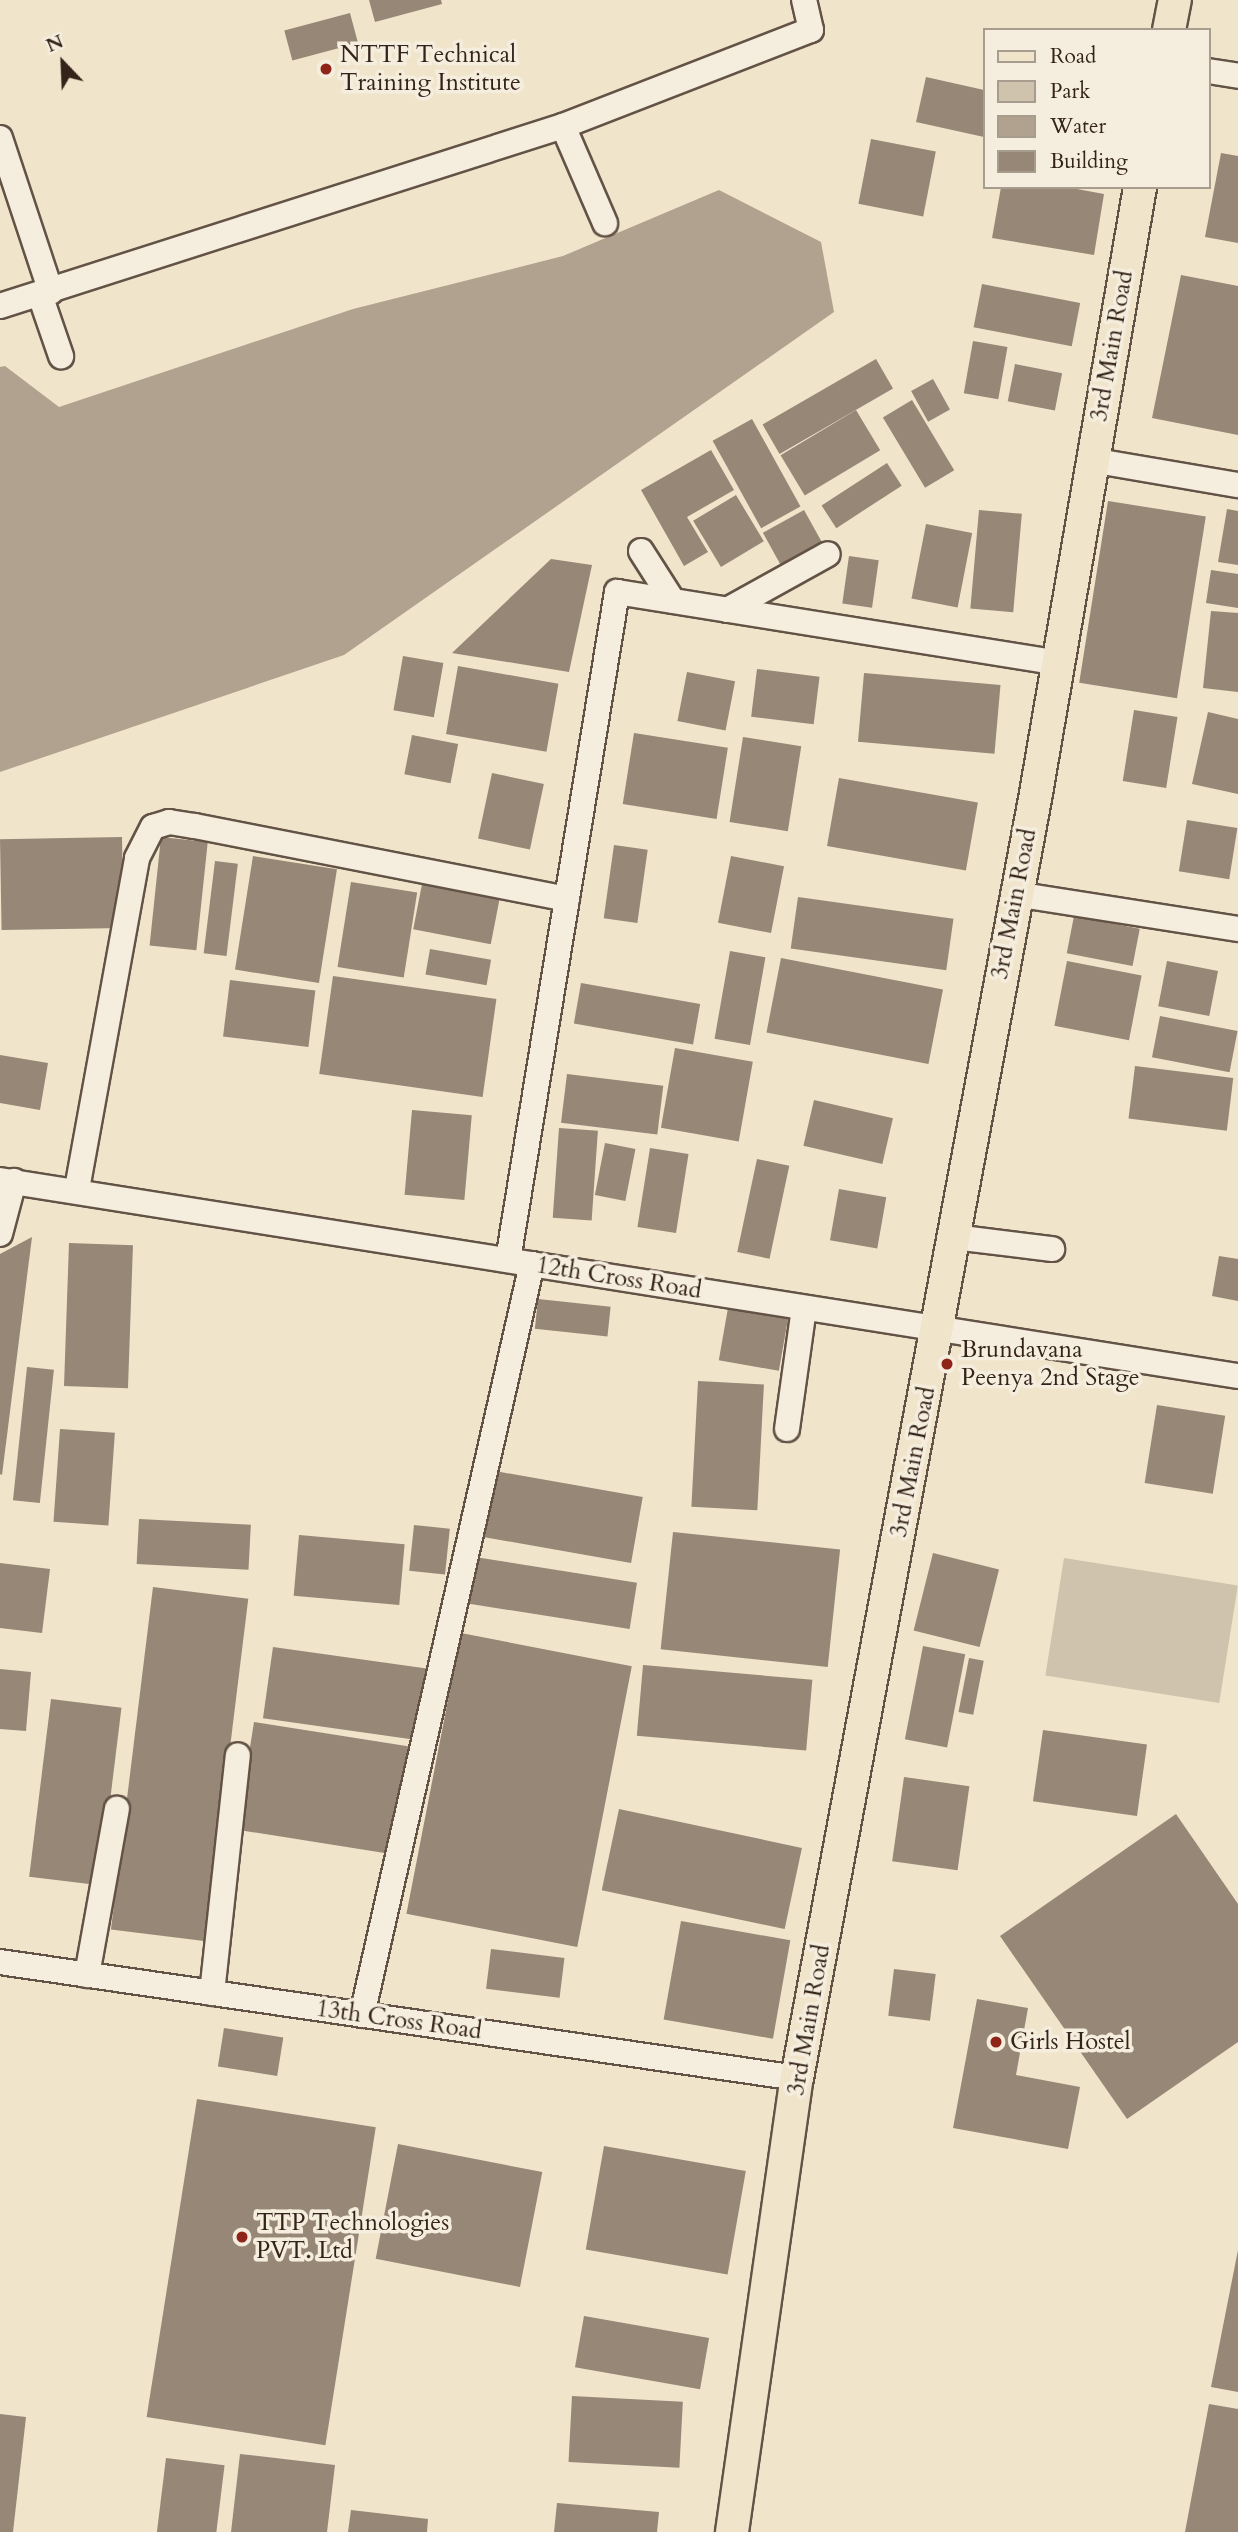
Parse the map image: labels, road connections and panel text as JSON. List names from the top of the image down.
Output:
{
  "streets": {
    "main road": ["3rd Main Road"],
    "street": ["12th Cross Road", "13th Cross Road"]
  },
  "crossings": [
    ["3rd Main Road", "12th Cross Road"],
    ["3rd Main Road", "13th Cross Road"]
  ],
  "places": [
    "NTTF Technical Training Institute",
    "Brundavana Peenya 2nd Stage",
    "Girls Hostel",
    "TTP Technologies PVT. Ltd"
  ],
  "legend": [
    "Road",
    "Park",
    "Water",
    "Building"
  ],
  "north": "top left"
}
